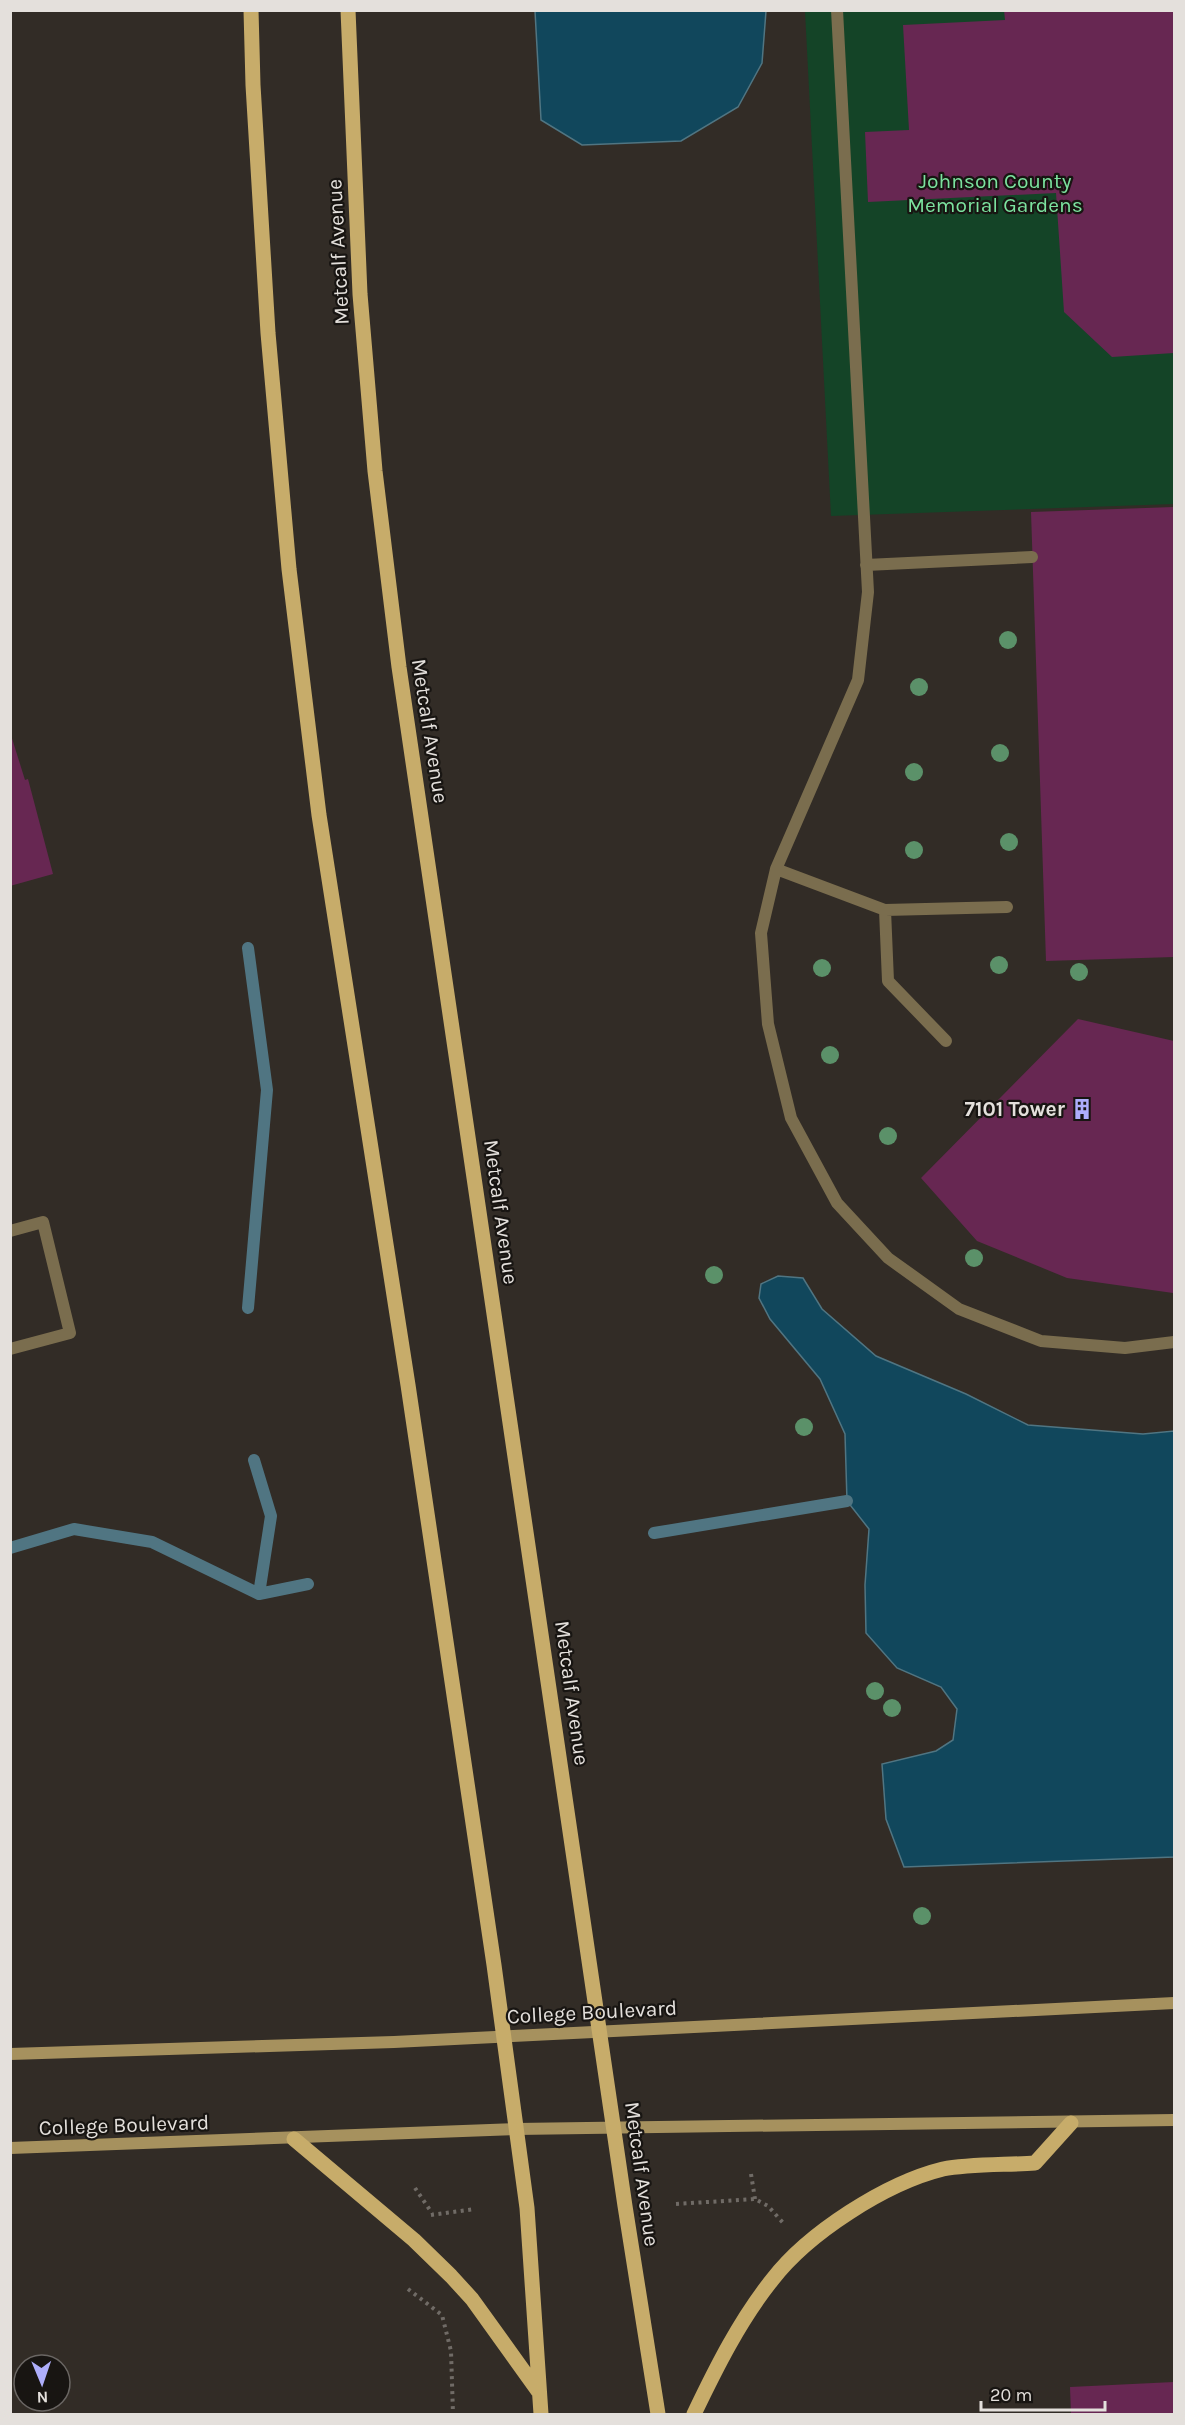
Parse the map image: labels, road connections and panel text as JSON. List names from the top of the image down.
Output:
{
  "streets": {
    "main road": ["Metcalf Avenue", "College Boulevard"]
  },
  "crossings": [
    ["Metcalf Avenue", "College Boulevard"]
  ],
  "parks": ["Johnson County Memorial Gardens"],
  "places": {
    "building": ["7101 Tower"]
  },
  "scale_bar": "20 m",
  "north": "bottom"
}
